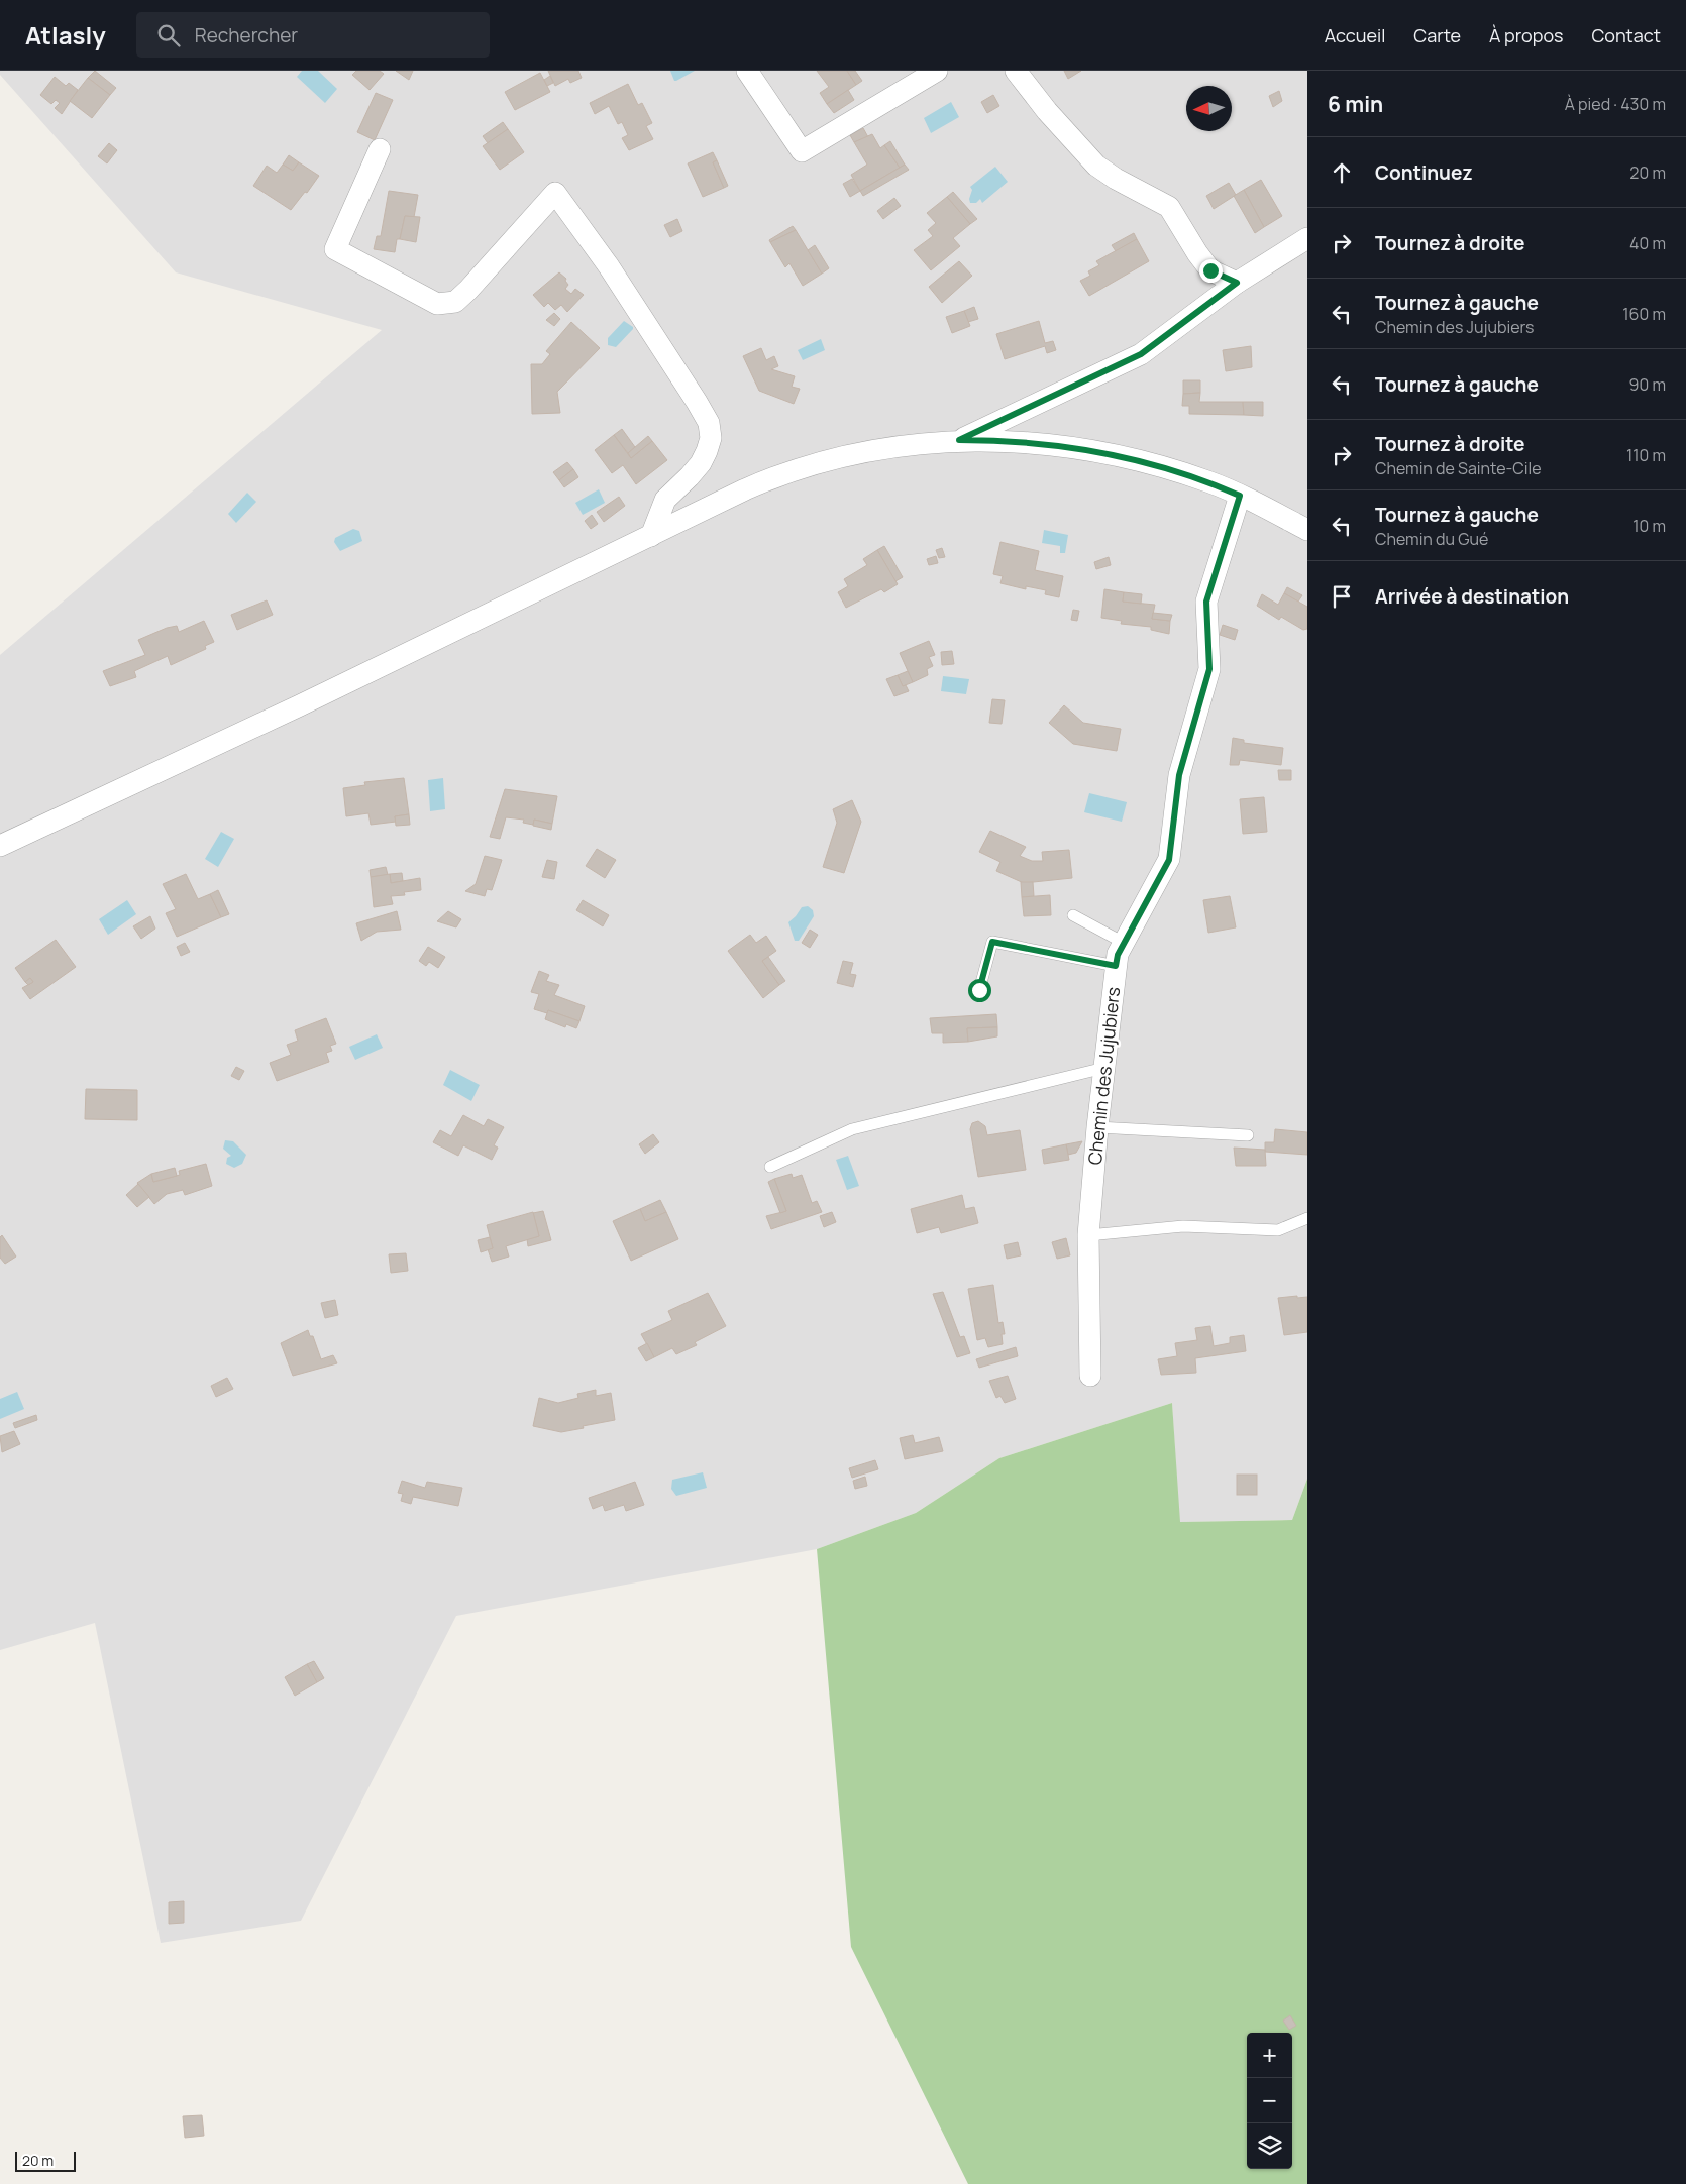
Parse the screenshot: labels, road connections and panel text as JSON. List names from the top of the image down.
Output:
{
  "streets": {
    "street": ["Chemin des Jujubiers"]
  },
  "scale_bar": "20 m",
  "north": "left",
  "page": {
    "header": "Atlasly",
    "search": "Rechercher",
    "nav": [
      "Accueil",
      "Carte",
      "À propos",
      "Contact"
    ],
    "heading": ["6 min", "À pied · 430 m"],
    "list": [
      ["Continuez", "20 m"],
      ["Tournez à droite", "40 m"],
      ["Tournez à gauche", "Chemin des Jujubiers", "160 m"],
      ["Tournez à gauche", "90 m"],
      ["Tournez à droite", "Chemin de Sainte-Cile", "110 m"],
      ["Tournez à gauche", "Chemin du Gué", "10 m"],
      "Arrivée à destination"
    ],
    "map_buttons": ["+", "−"],
    "scale": "20 m"
  }
}
